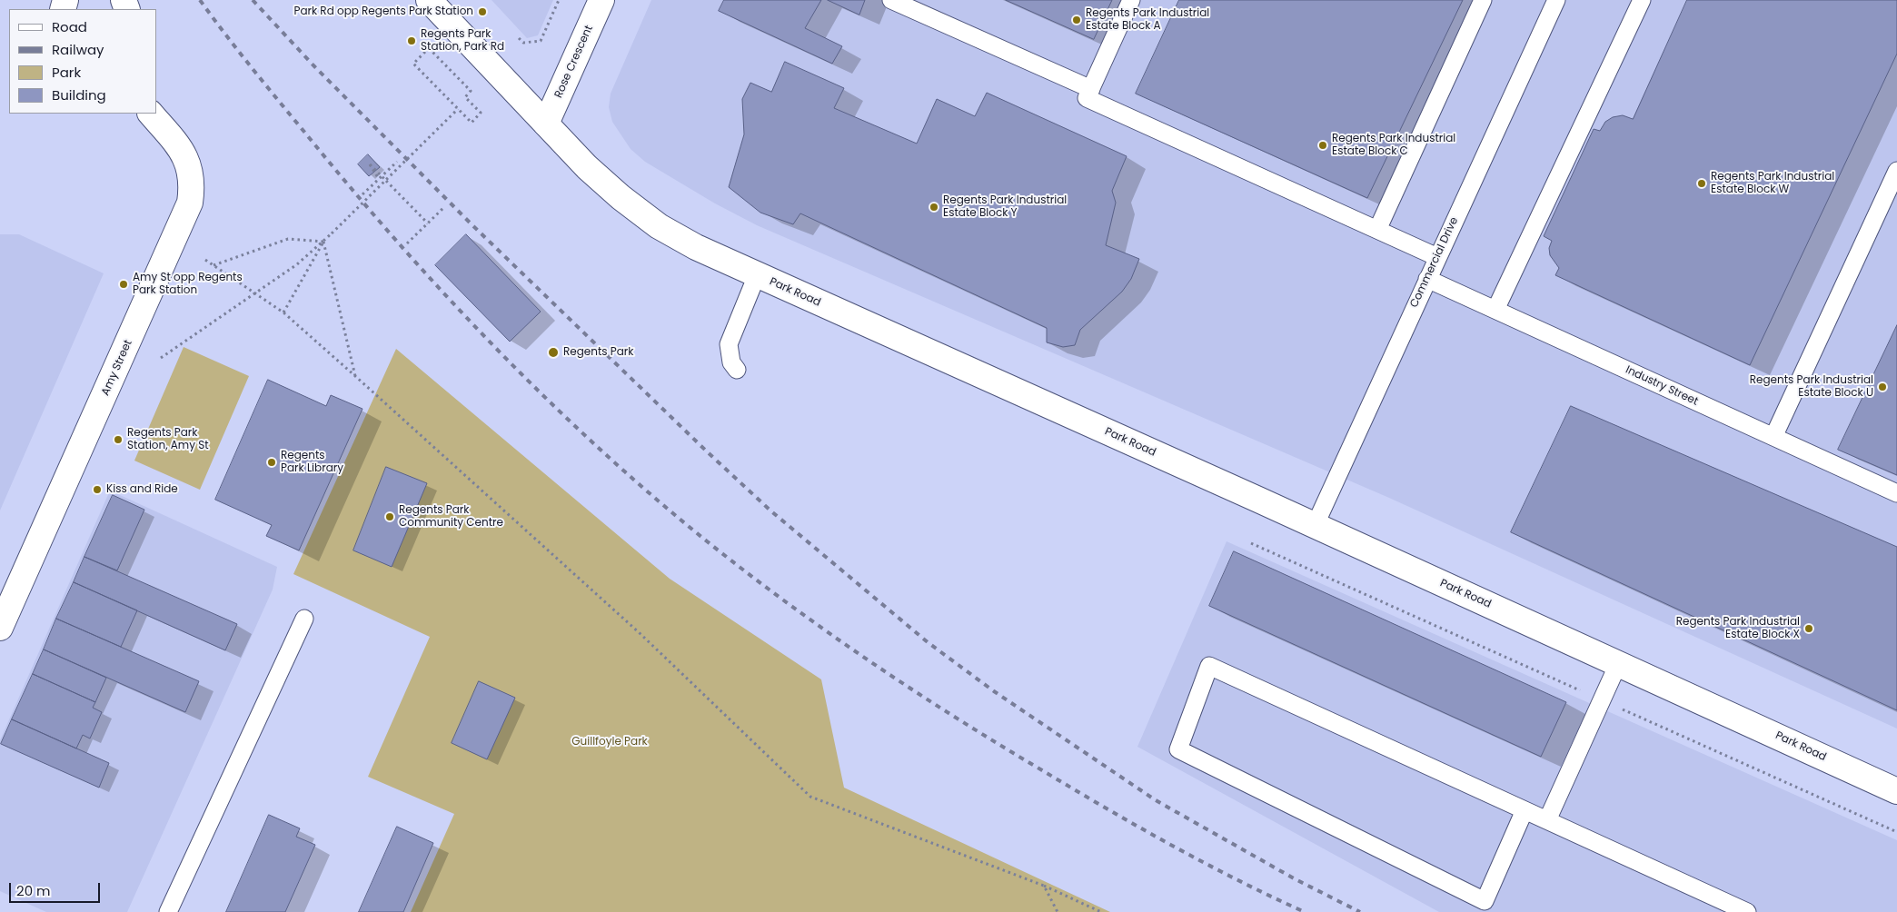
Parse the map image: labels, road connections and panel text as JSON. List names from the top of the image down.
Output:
{
  "streets": {
    "main road": ["Rose Crescent", "Park Road", "Amy Street"],
    "lane": ["Commercial Drive", "Industry Street"]
  },
  "crossings": [
    ["Rose Crescent", "Park Road"],
    ["Commercial Drive", "Park Road"],
    ["Commercial Drive", "Industry Street"]
  ],
  "parks": ["Guillfoyle Park"],
  "places": [
    "Park Rd opp Regents Park Station",
    "Regents Park Industrial Estate Block A",
    "Regents Park Station, Park Rd",
    "Regents Park Industrial Estate Block C",
    "Regents Park Industrial Estate Block W",
    "Regents Park Industrial Estate Block Y",
    "Amy St opp Regents Park Station",
    "Regents Park",
    "Regents Park Industrial Estate Block U",
    "Regents Park Station, Amy St",
    "Regents Park Library",
    "Kiss and Ride",
    "Regents Park Community Centre",
    "Regents Park Industrial Estate Block X"
  ],
  "legend": [
    "Road",
    "Railway",
    "Park",
    "Building"
  ],
  "scale_bar": "20 m"
}
